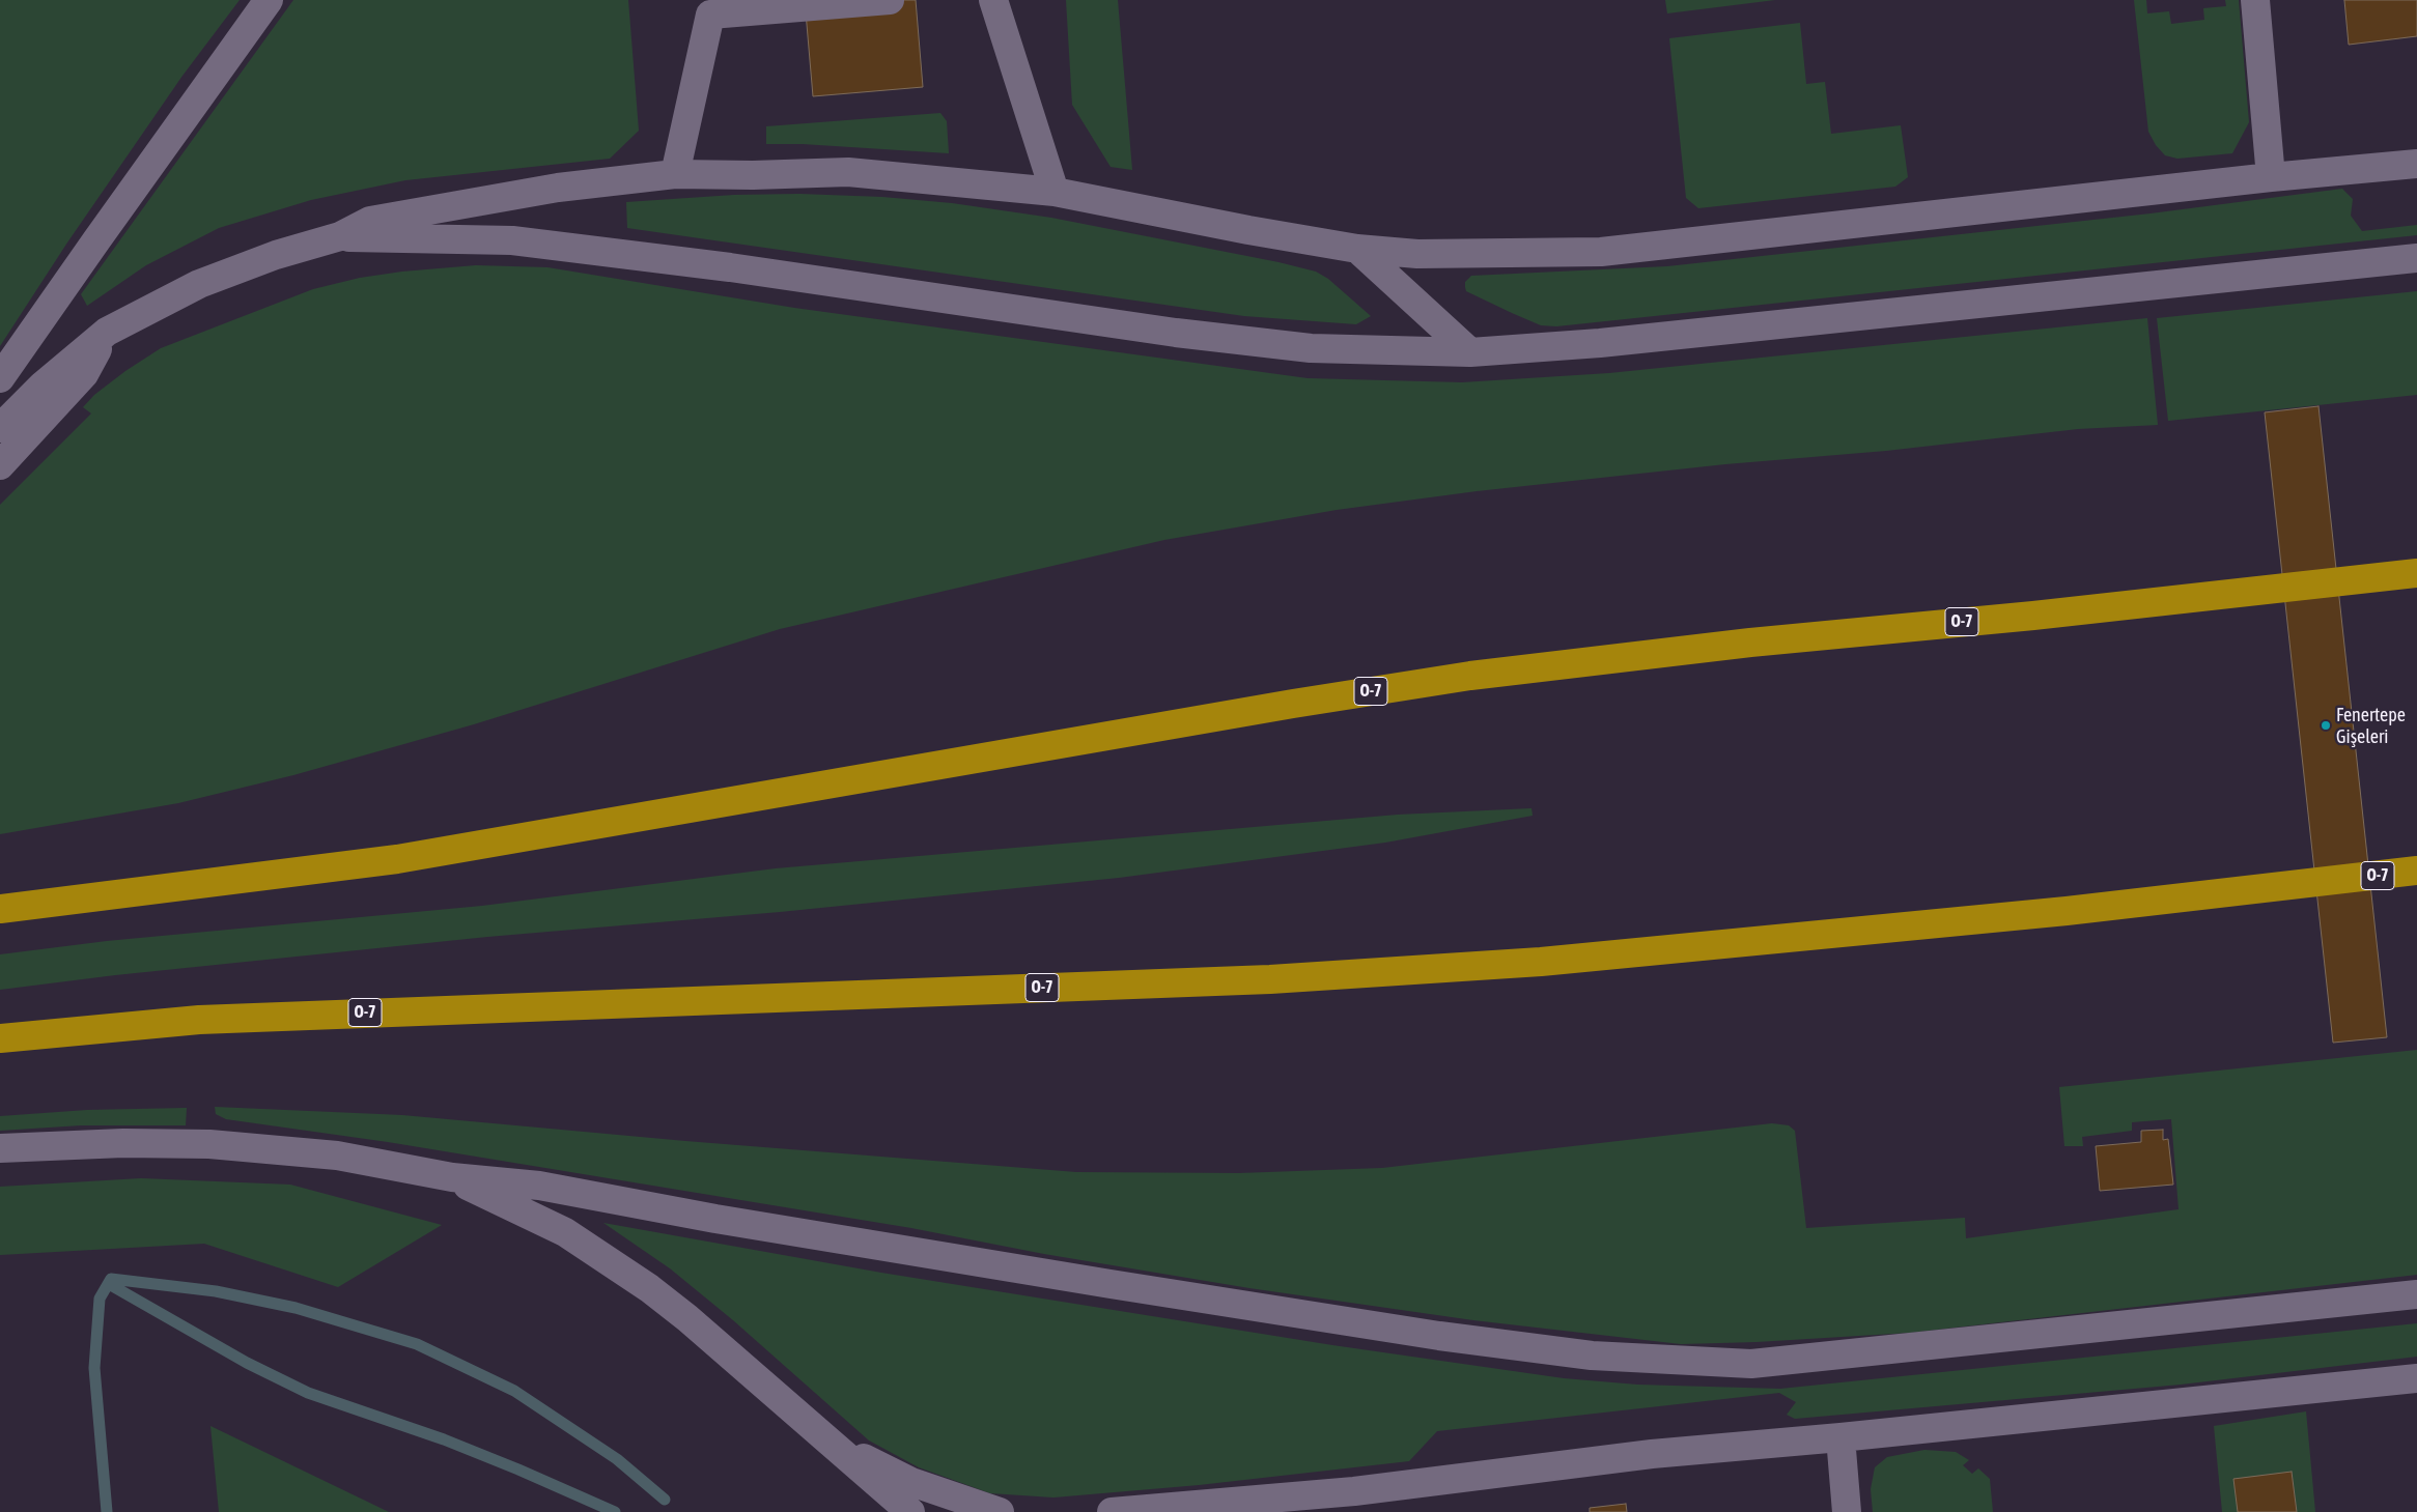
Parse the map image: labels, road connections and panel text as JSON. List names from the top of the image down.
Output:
{
  "streets": {
    "highway": ["O-7"]
  },
  "places": ["Fenertepe Gişeleri"]
}
